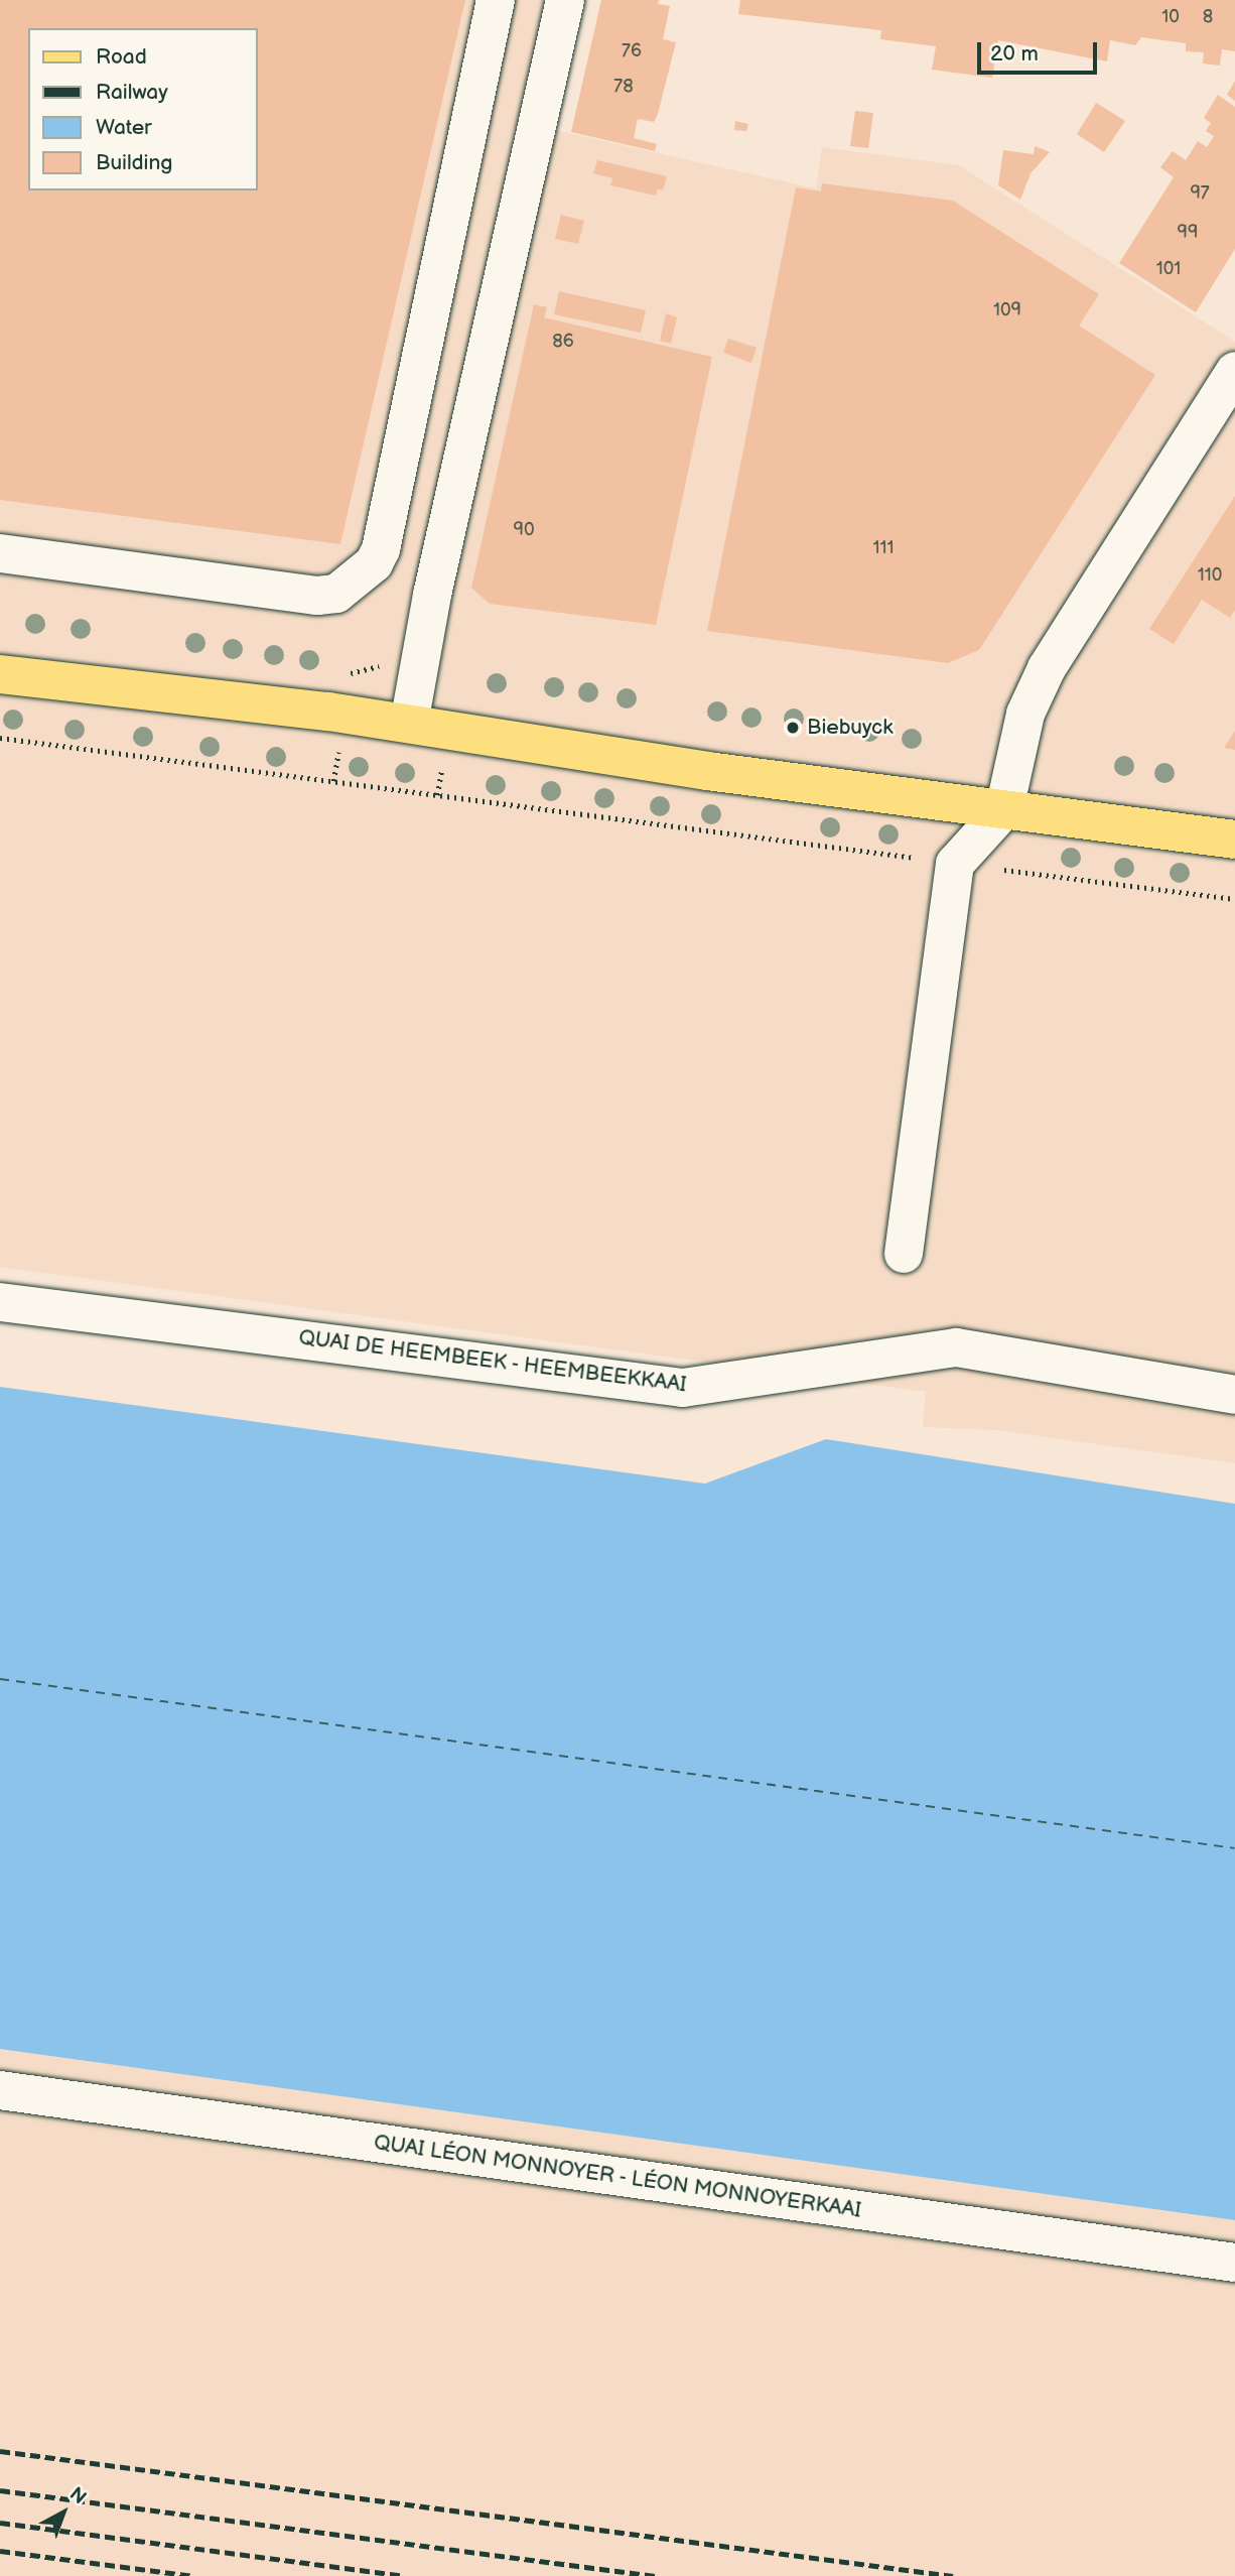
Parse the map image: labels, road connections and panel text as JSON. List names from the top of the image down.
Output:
{
  "streets": {
    "street": ["QUAI DE HEEMBEEK - HEEMBEEKKAAI", "QUAI LÉON MONNOYER - LÉON MONNOYERKAAI"]
  },
  "places": ["Biebuyck"],
  "house_numbers": [
    "10",
    "8",
    "76",
    "78",
    "97",
    "99",
    "101",
    "109",
    "86",
    "90",
    "111",
    "110"
  ],
  "legend": [
    "Road",
    "Railway",
    "Water",
    "Building"
  ],
  "scale_bar": "20 m",
  "north": "top right"
}
